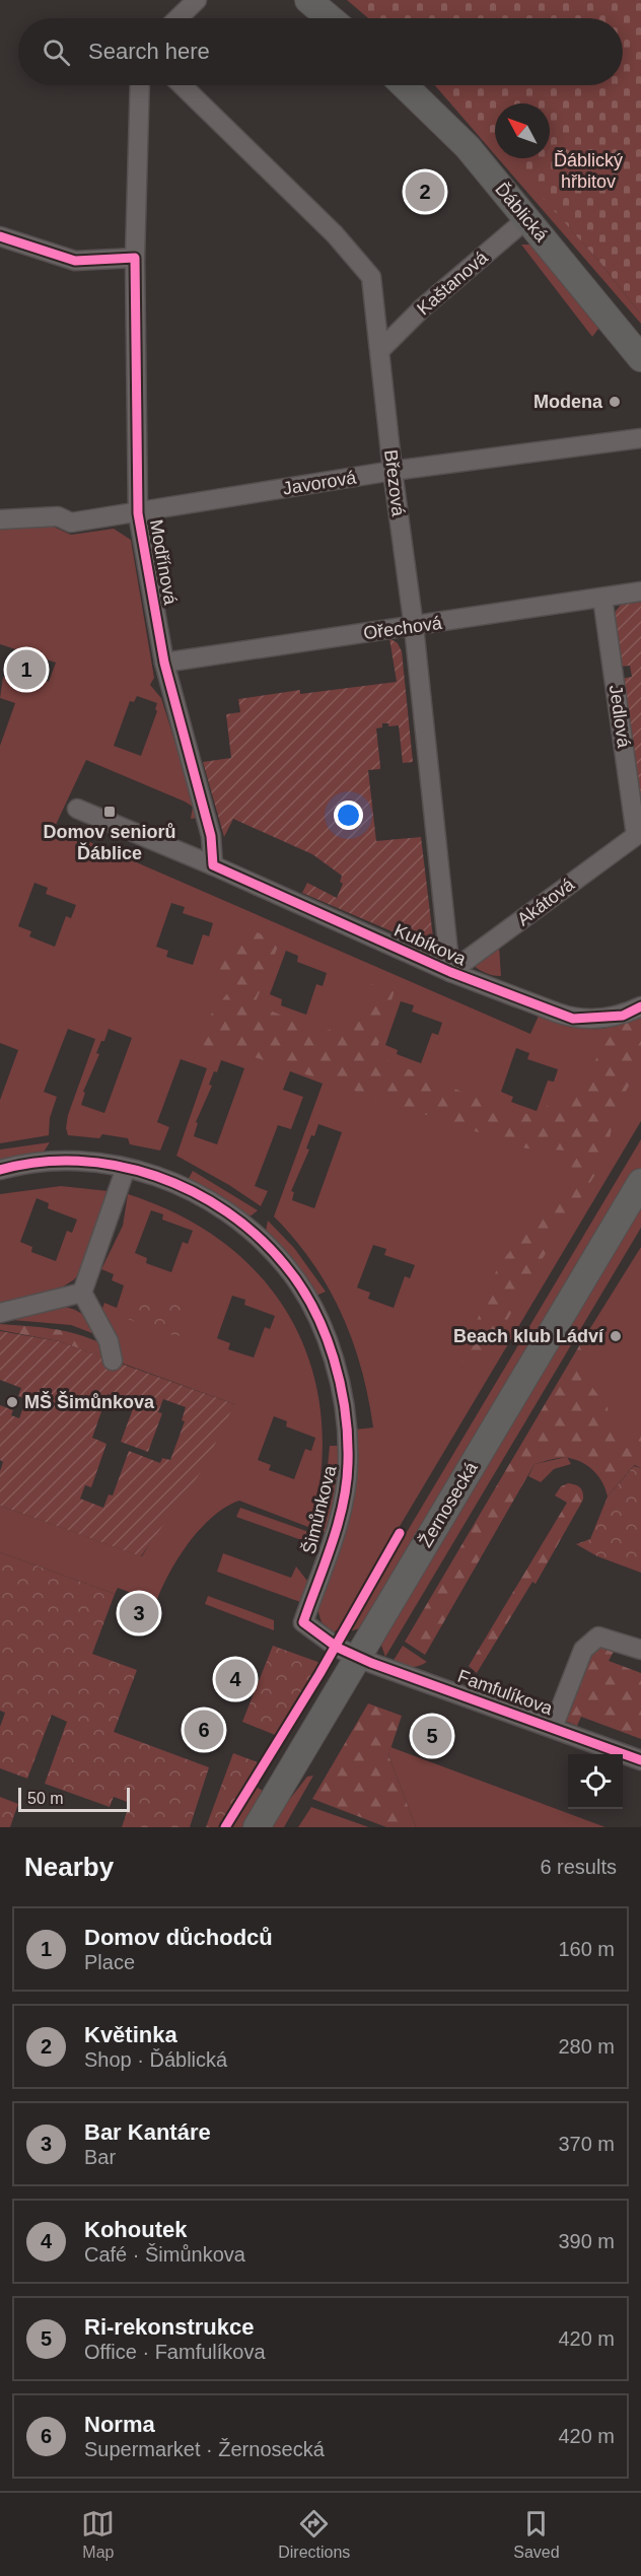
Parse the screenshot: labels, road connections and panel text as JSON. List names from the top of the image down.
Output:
{
  "streets": {
    "street": [
      "Ďáblická",
      "Kaštanová",
      "Javorová",
      "Březová",
      "Modřínová",
      "Ořechová",
      "Jedlová",
      "Akátová",
      "Kubíkova",
      "Žernosecká",
      "Šimůnkova",
      "Famfulíkova"
    ]
  },
  "crossings": [
    ["Ďáblická", "Kaštanová"],
    ["Kaštanová", "Březová"],
    ["Javorová", "Březová"],
    ["Javorová", "Modřínová"],
    ["Březová", "Ořechová"],
    ["Březová", "Akátová"],
    ["Březová", "Kubíkova"],
    ["Modřínová", "Ořechová"],
    ["Modřínová", "Kubíkova"],
    ["Ořechová", "Jedlová"],
    ["Jedlová", "Akátová"],
    ["Akátová", "Kubíkova"],
    ["Žernosecká", "Šimůnkova"],
    ["Žernosecká", "Famfulíkova"],
    ["Šimůnkova", "Famfulíkova"]
  ],
  "parks": ["Ďáblický hřbitov"],
  "places": {
    "other": ["Modena", "Beach klub Ládví", "MŠ Šimůnkova"],
    "transit": ["Domov seniorů Ďáblice"]
  },
  "scale_bar": "50 m",
  "north": "top left",
  "page": {
    "search": "Search here",
    "pins": [
      "2",
      "1",
      "3",
      "4",
      "6",
      "5"
    ],
    "scale": "50 m",
    "heading": ["Nearby", "6 results"],
    "list": [
      {
        "mark": "1",
        "name": "Domov důchodců",
        "note": "Place",
        "value": "160 m"
      },
      {
        "mark": "2",
        "name": "Květinka",
        "note": "Shop · Ďáblická",
        "value": "280 m"
      },
      {
        "mark": "3",
        "name": "Bar Kantáre",
        "note": "Bar",
        "value": "370 m"
      },
      {
        "mark": "4",
        "name": "Kohoutek",
        "note": "Café · Šimůnkova",
        "value": "390 m"
      },
      {
        "mark": "5",
        "name": "Ri-rekonstrukce",
        "note": "Office · Famfulíkova",
        "value": "420 m"
      },
      {
        "mark": "6",
        "name": "Norma",
        "note": "Supermarket · Žernosecká",
        "value": "420 m"
      }
    ],
    "nav": ["Map", "Directions", "Saved"]
  }
}
